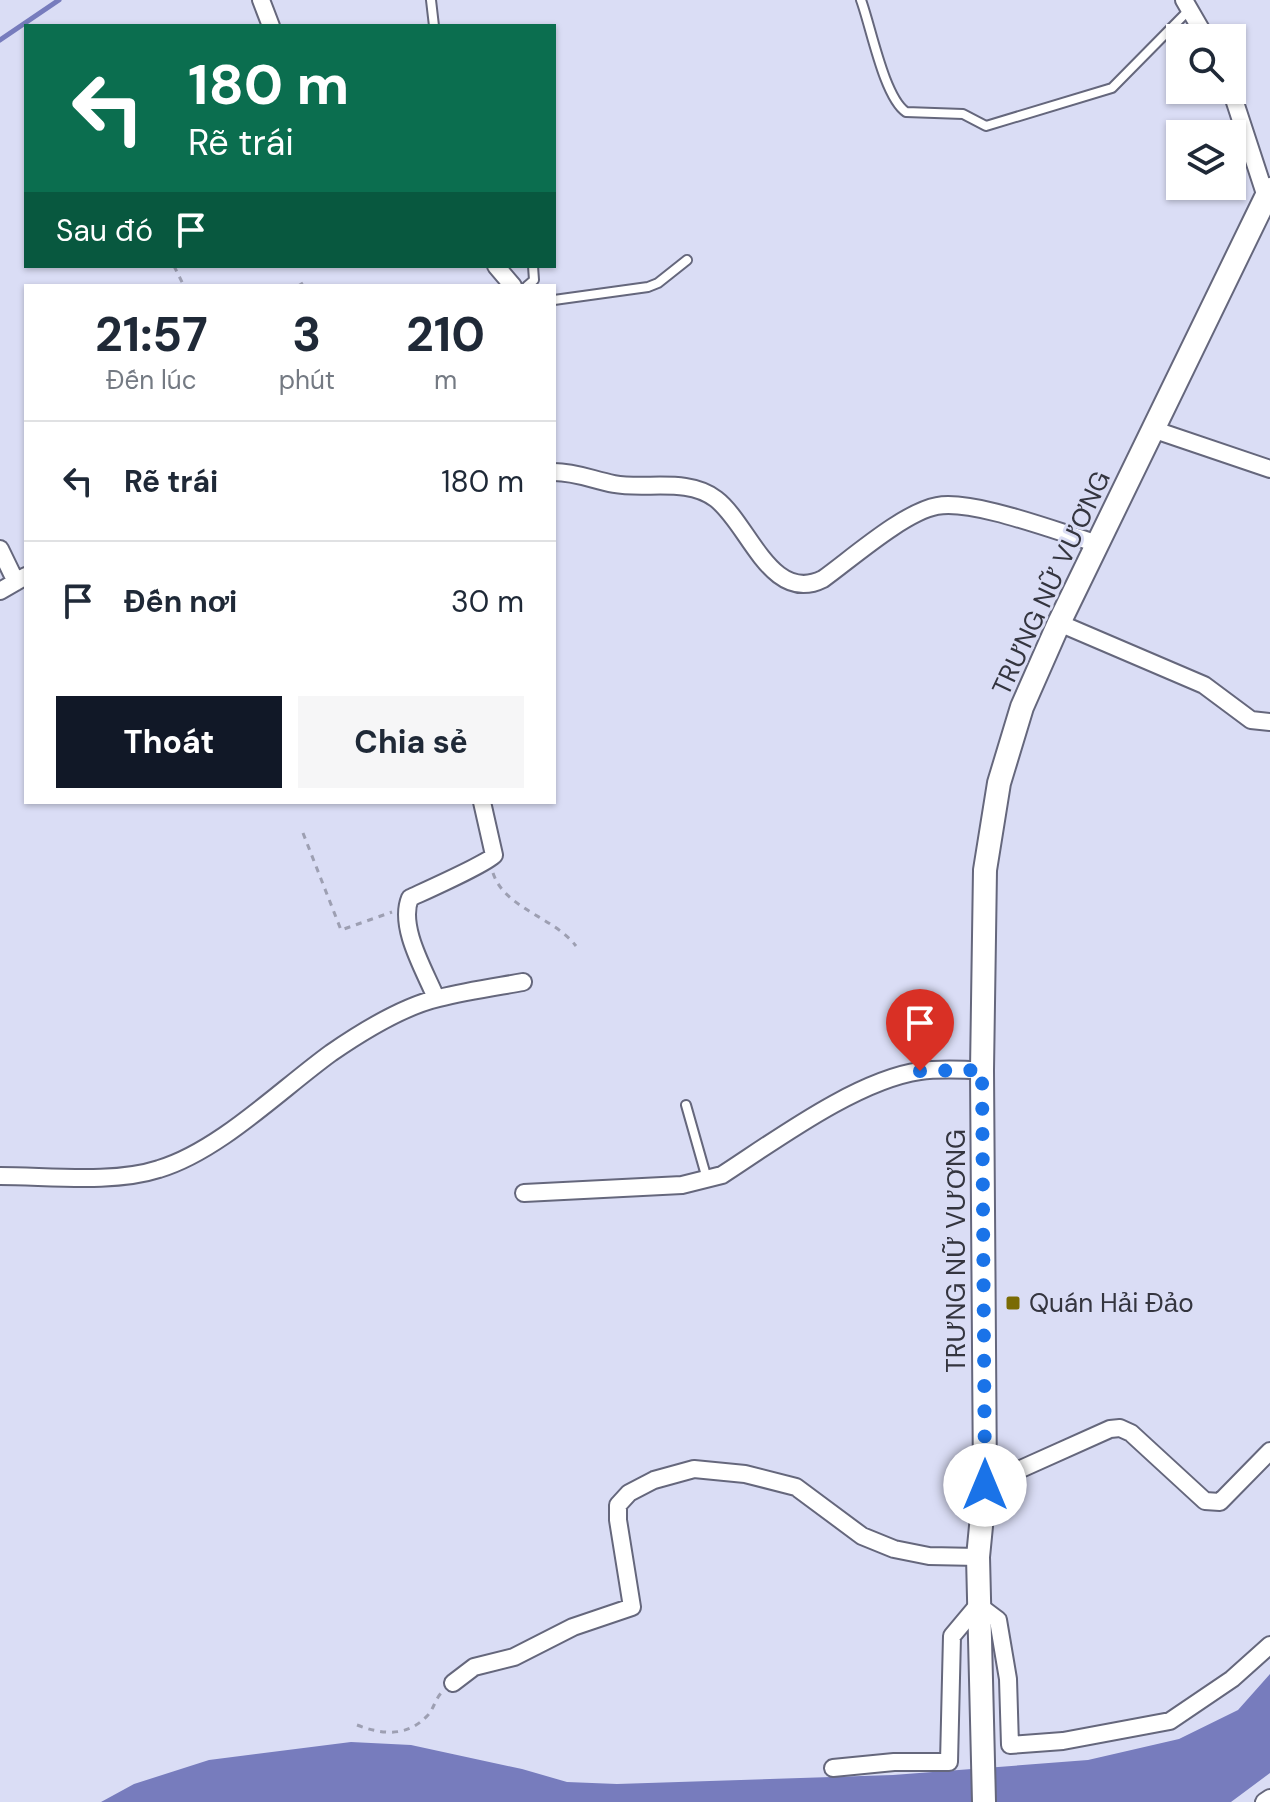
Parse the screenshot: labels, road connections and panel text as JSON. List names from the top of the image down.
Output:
{
  "streets": {
    "main road": ["TRƯNG NỮ VƯƠNG"]
  },
  "places": {
    "transit": ["Quán Hải Đảo"]
  },
  "page": {
    "turn": ["180 m", "Rẽ trái"],
    "then": "Sau đó",
    "eta": [
      "21:57",
      "Đến lúc",
      "3",
      "phút",
      "210",
      "m"
    ],
    "list": [
      {
        "name": "Rẽ trái",
        "value": "180 m"
      },
      {
        "name": "Đến nơi",
        "value": "30 m"
      }
    ],
    "buttons": ["Thoát", "Chia sẻ"]
  }
}
